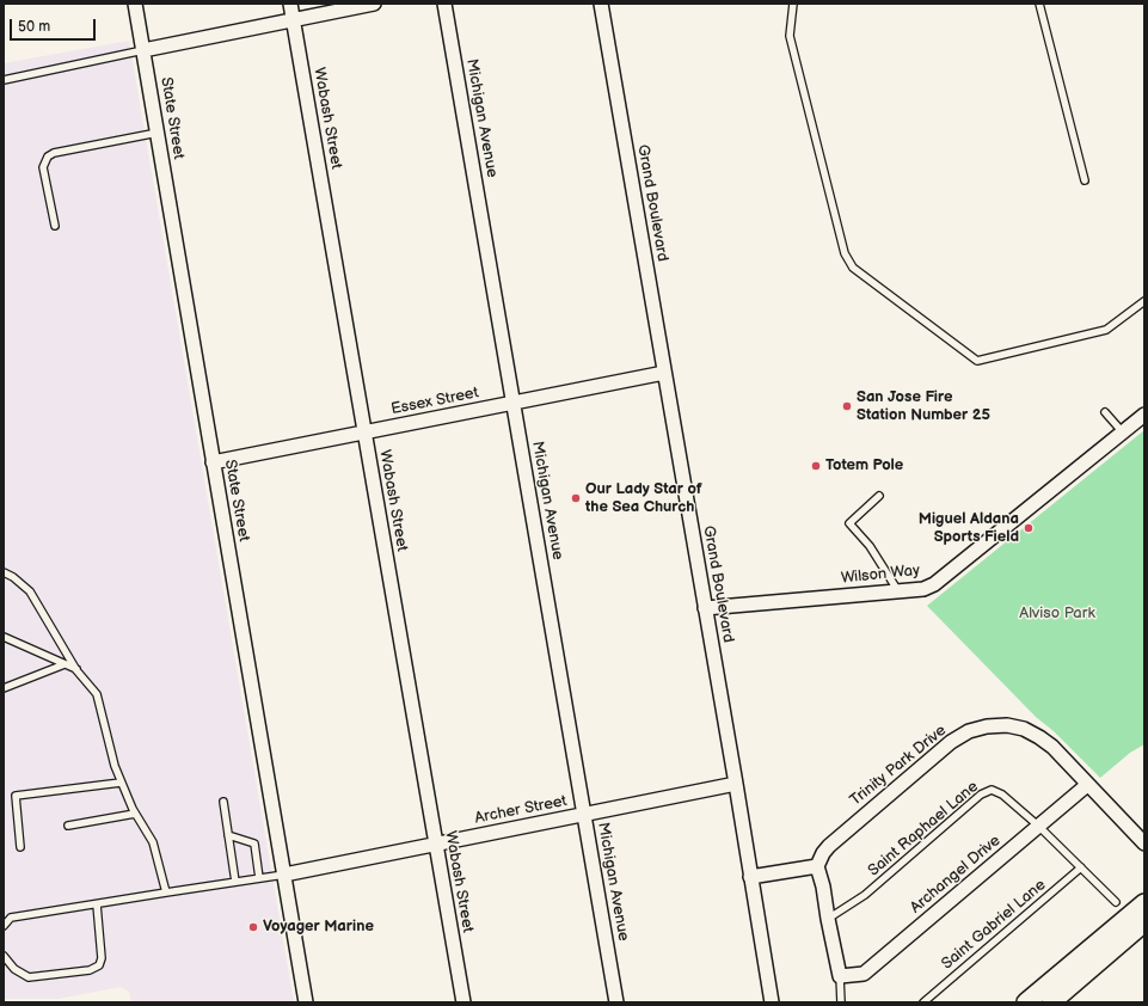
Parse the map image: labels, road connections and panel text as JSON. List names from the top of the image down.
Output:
{
  "streets": {
    "street": [
      "State Street",
      "Wabash Street",
      "Michigan Avenue",
      "Grand Boulevard",
      "Essex Street",
      "Wilson Way",
      "Trinity Park Drive",
      "Archer Street",
      "Archangel Drive"
    ],
    "lane": ["Saint Raphael Lane", "Saint Gabriel Lane"]
  },
  "crossings": [
    ["State Street", "Essex Street"],
    ["State Street", "Archer Street"],
    ["Wabash Street", "Essex Street"],
    ["Wabash Street", "Archer Street"],
    ["Michigan Avenue", "Essex Street"],
    ["Michigan Avenue", "Archer Street"],
    ["Grand Boulevard", "Essex Street"],
    ["Grand Boulevard", "Wilson Way"],
    ["Grand Boulevard", "Archer Street"],
    ["Trinity Park Drive", "Archangel Drive"],
    ["Saint Raphael Lane", "Archangel Drive"],
    ["Saint Raphael Lane", "Saint Gabriel Lane"]
  ],
  "parks": ["Alviso Park"],
  "places": [
    "San Jose Fire Station Number 25",
    "Totem Pole",
    "Our Lady Star of the Sea Church",
    "Miguel Aldana Sports Field",
    "Voyager Marine"
  ],
  "scale_bar": "50 m"
}
